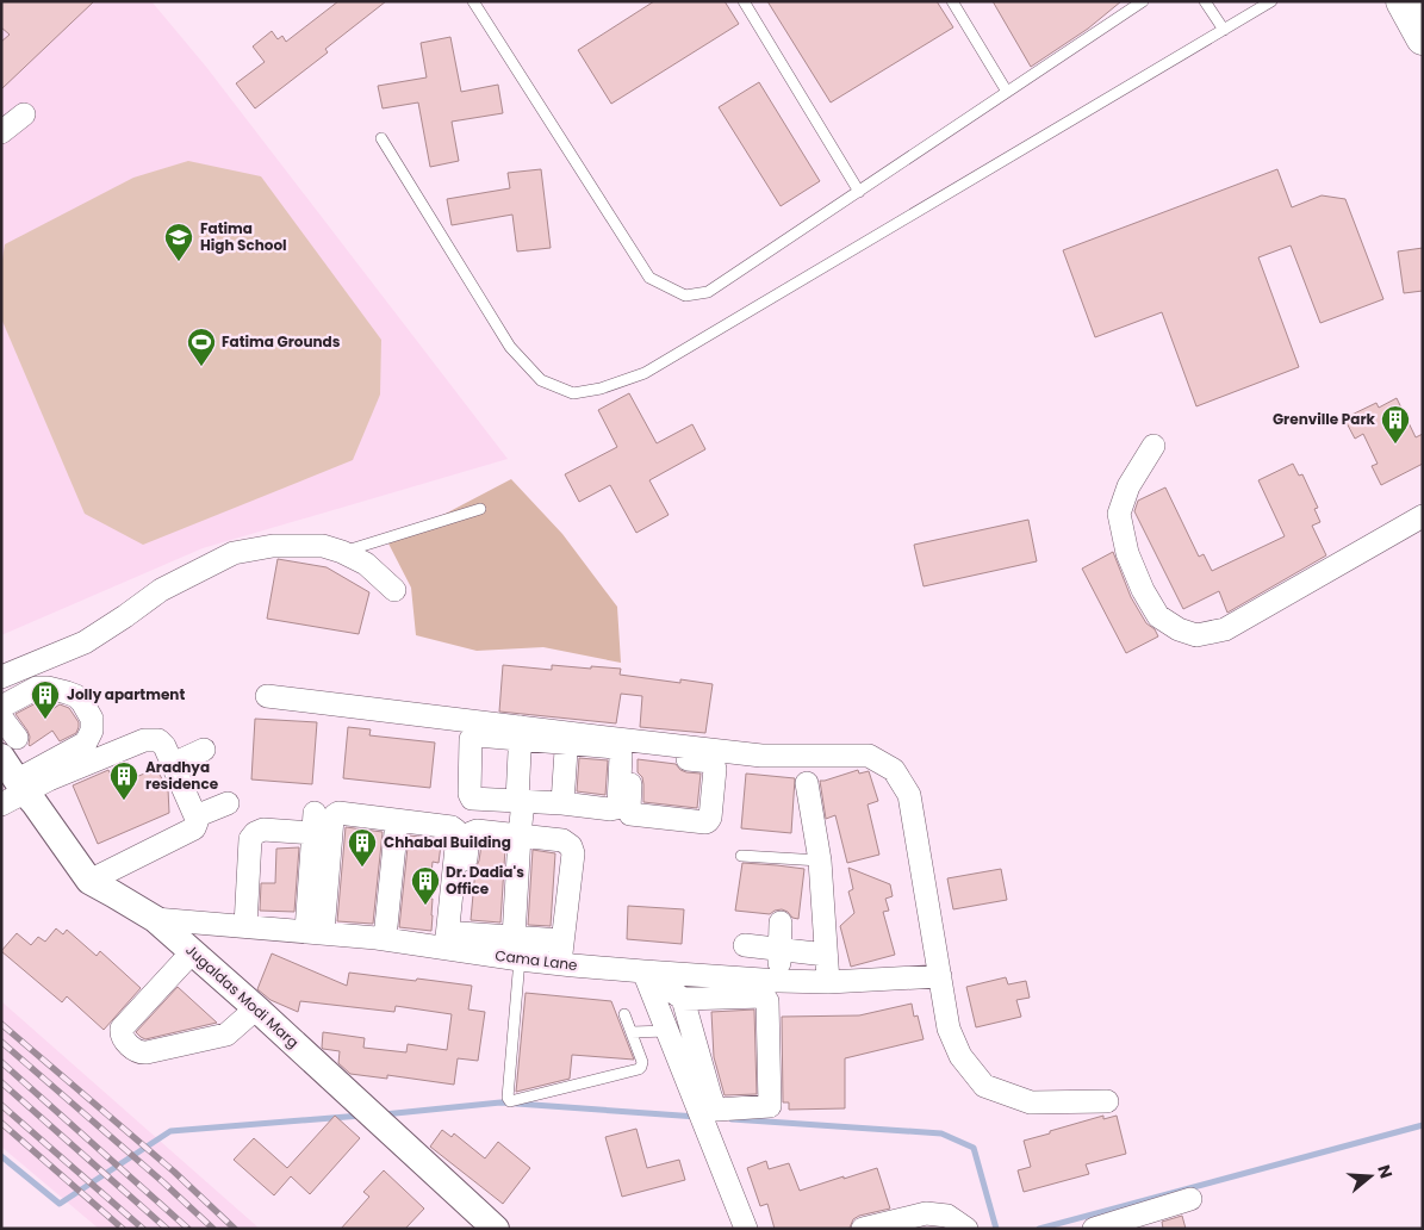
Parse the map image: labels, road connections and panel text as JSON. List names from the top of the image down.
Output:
{
  "streets": {
    "street": ["Cama Lane", "Jugaldas Modi Marg"]
  },
  "crossings": [
    ["Cama Lane", "Jugaldas Modi Marg"]
  ],
  "places": {
    "school or university": ["Fatima High School"],
    "sports": ["Fatima Grounds"],
    "building": [
      "Grenville Park",
      "Jolly apartment",
      "Aradhya residence",
      "Chhabal Building",
      "Dr. Dadia's Office"
    ]
  },
  "north": "right"
}
